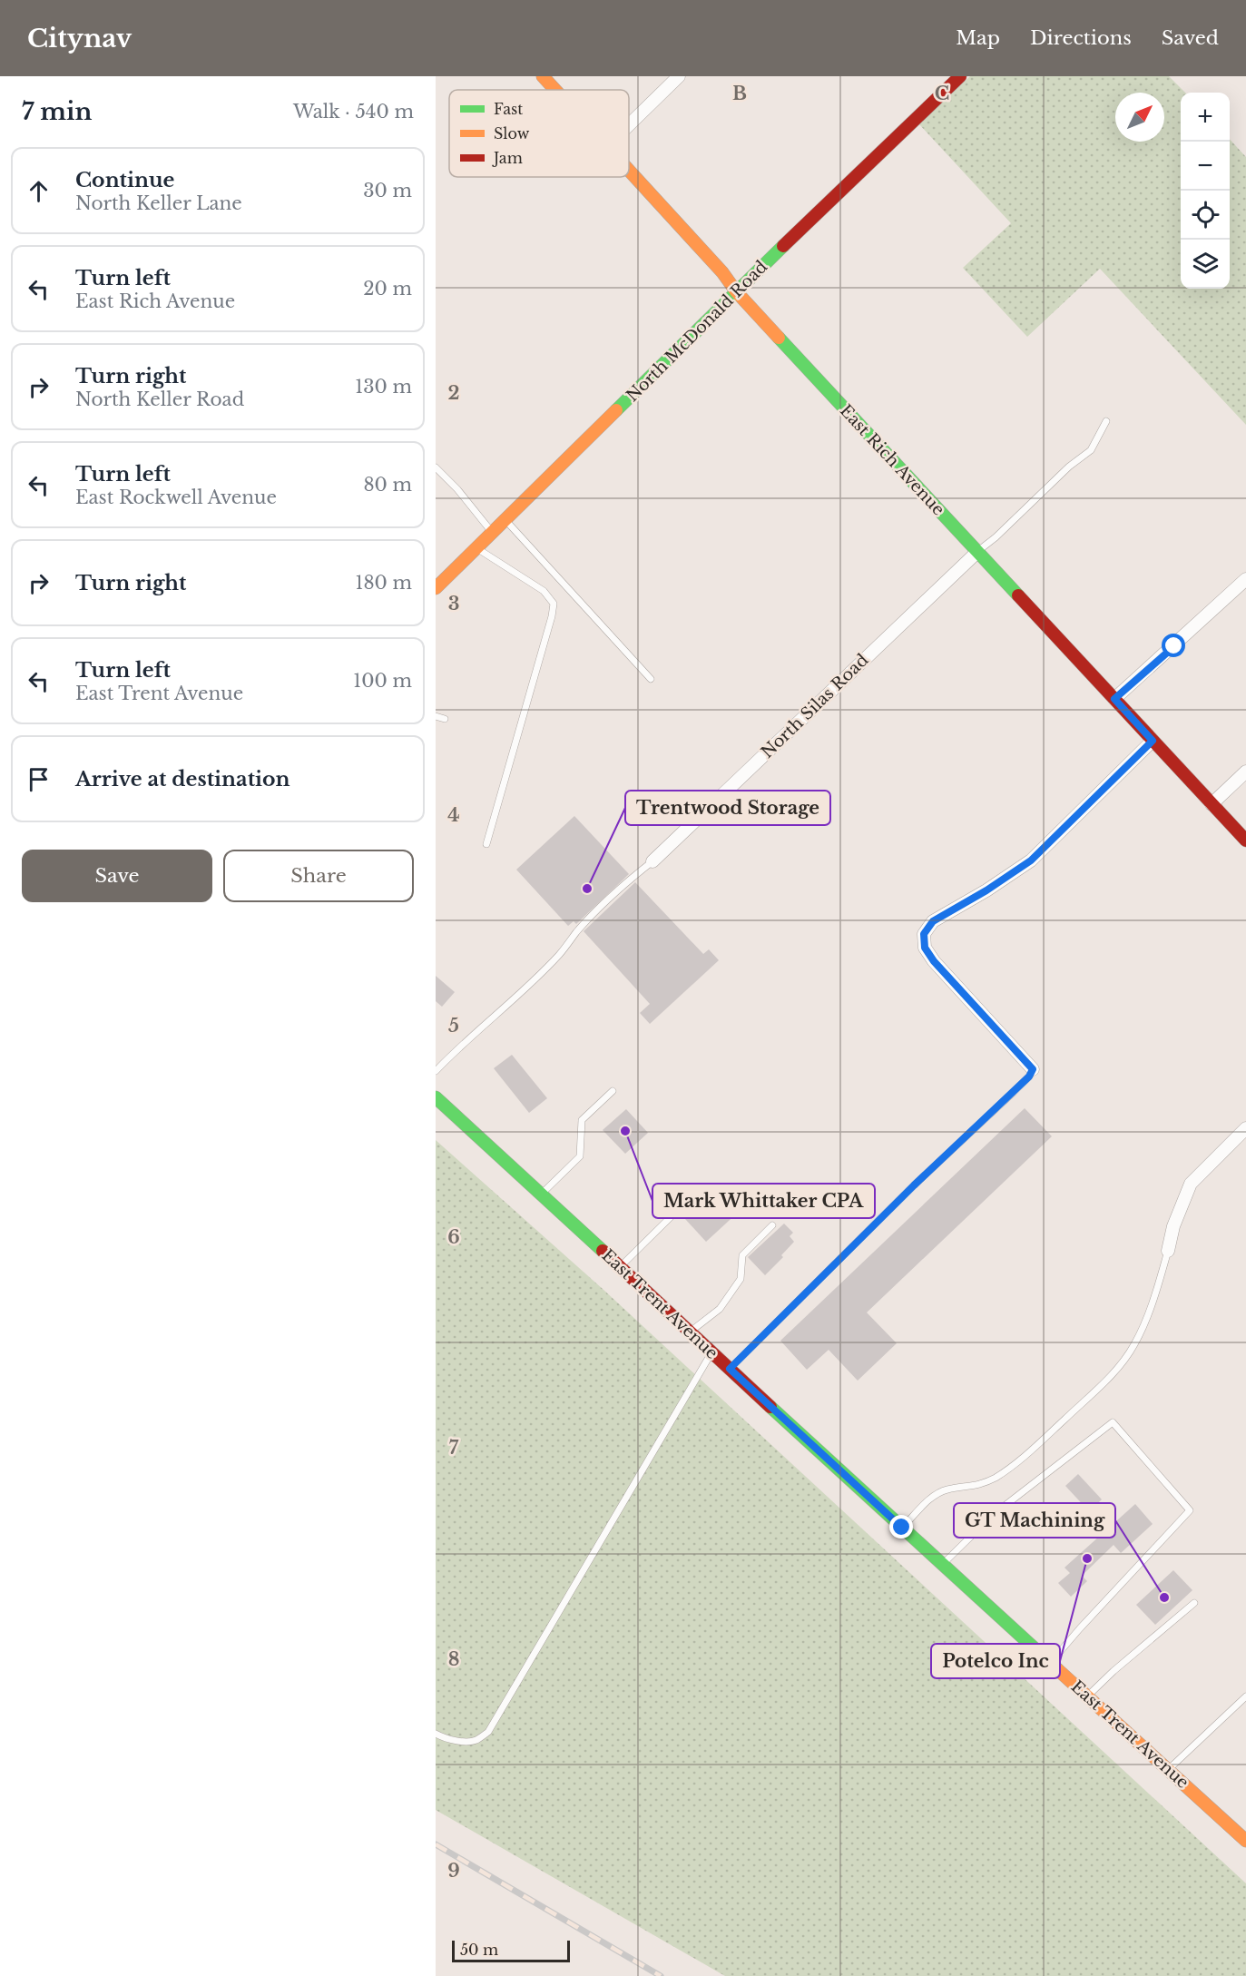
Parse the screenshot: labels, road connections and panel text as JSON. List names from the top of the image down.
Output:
{
  "streets": {
    "street": [
      "North McDonald Road",
      "East Rich Avenue",
      "North Silas Road",
      "East Trent Avenue"
    ]
  },
  "crossings": [
    ["North McDonald Road", "East Rich Avenue"],
    ["East Rich Avenue", "North Silas Road"]
  ],
  "places": [
    "Trentwood Storage",
    "Mark Whittaker CPA",
    "Potelco Inc",
    "GT Machining"
  ],
  "legend": ["Fast", "Slow", "Jam"],
  "scale_bar": "50 m",
  "north": "top right",
  "page": {
    "header": "Citynav",
    "nav": ["Map", "Directions", "Saved"],
    "heading": ["7 min", "Walk · 540 m"],
    "map_buttons": ["+", "−"],
    "list": [
      ["Continue", "North Keller Lane", "30 m"],
      ["Turn left", "East Rich Avenue", "20 m"],
      ["Turn right", "North Keller Road", "130 m"],
      ["Turn left", "East Rockwell Avenue", "80 m"],
      ["Turn right", "180 m"],
      ["Turn left", "East Trent Avenue", "100 m"],
      "Arrive at destination"
    ],
    "buttons": ["Save", "Share"],
    "scale": "50 m"
  },
  "grid": {
    "columns": ["B", "C"],
    "rows": [
      "2",
      "3",
      "4",
      "5",
      "6",
      "7",
      "8",
      "9"
    ]
  }
}
